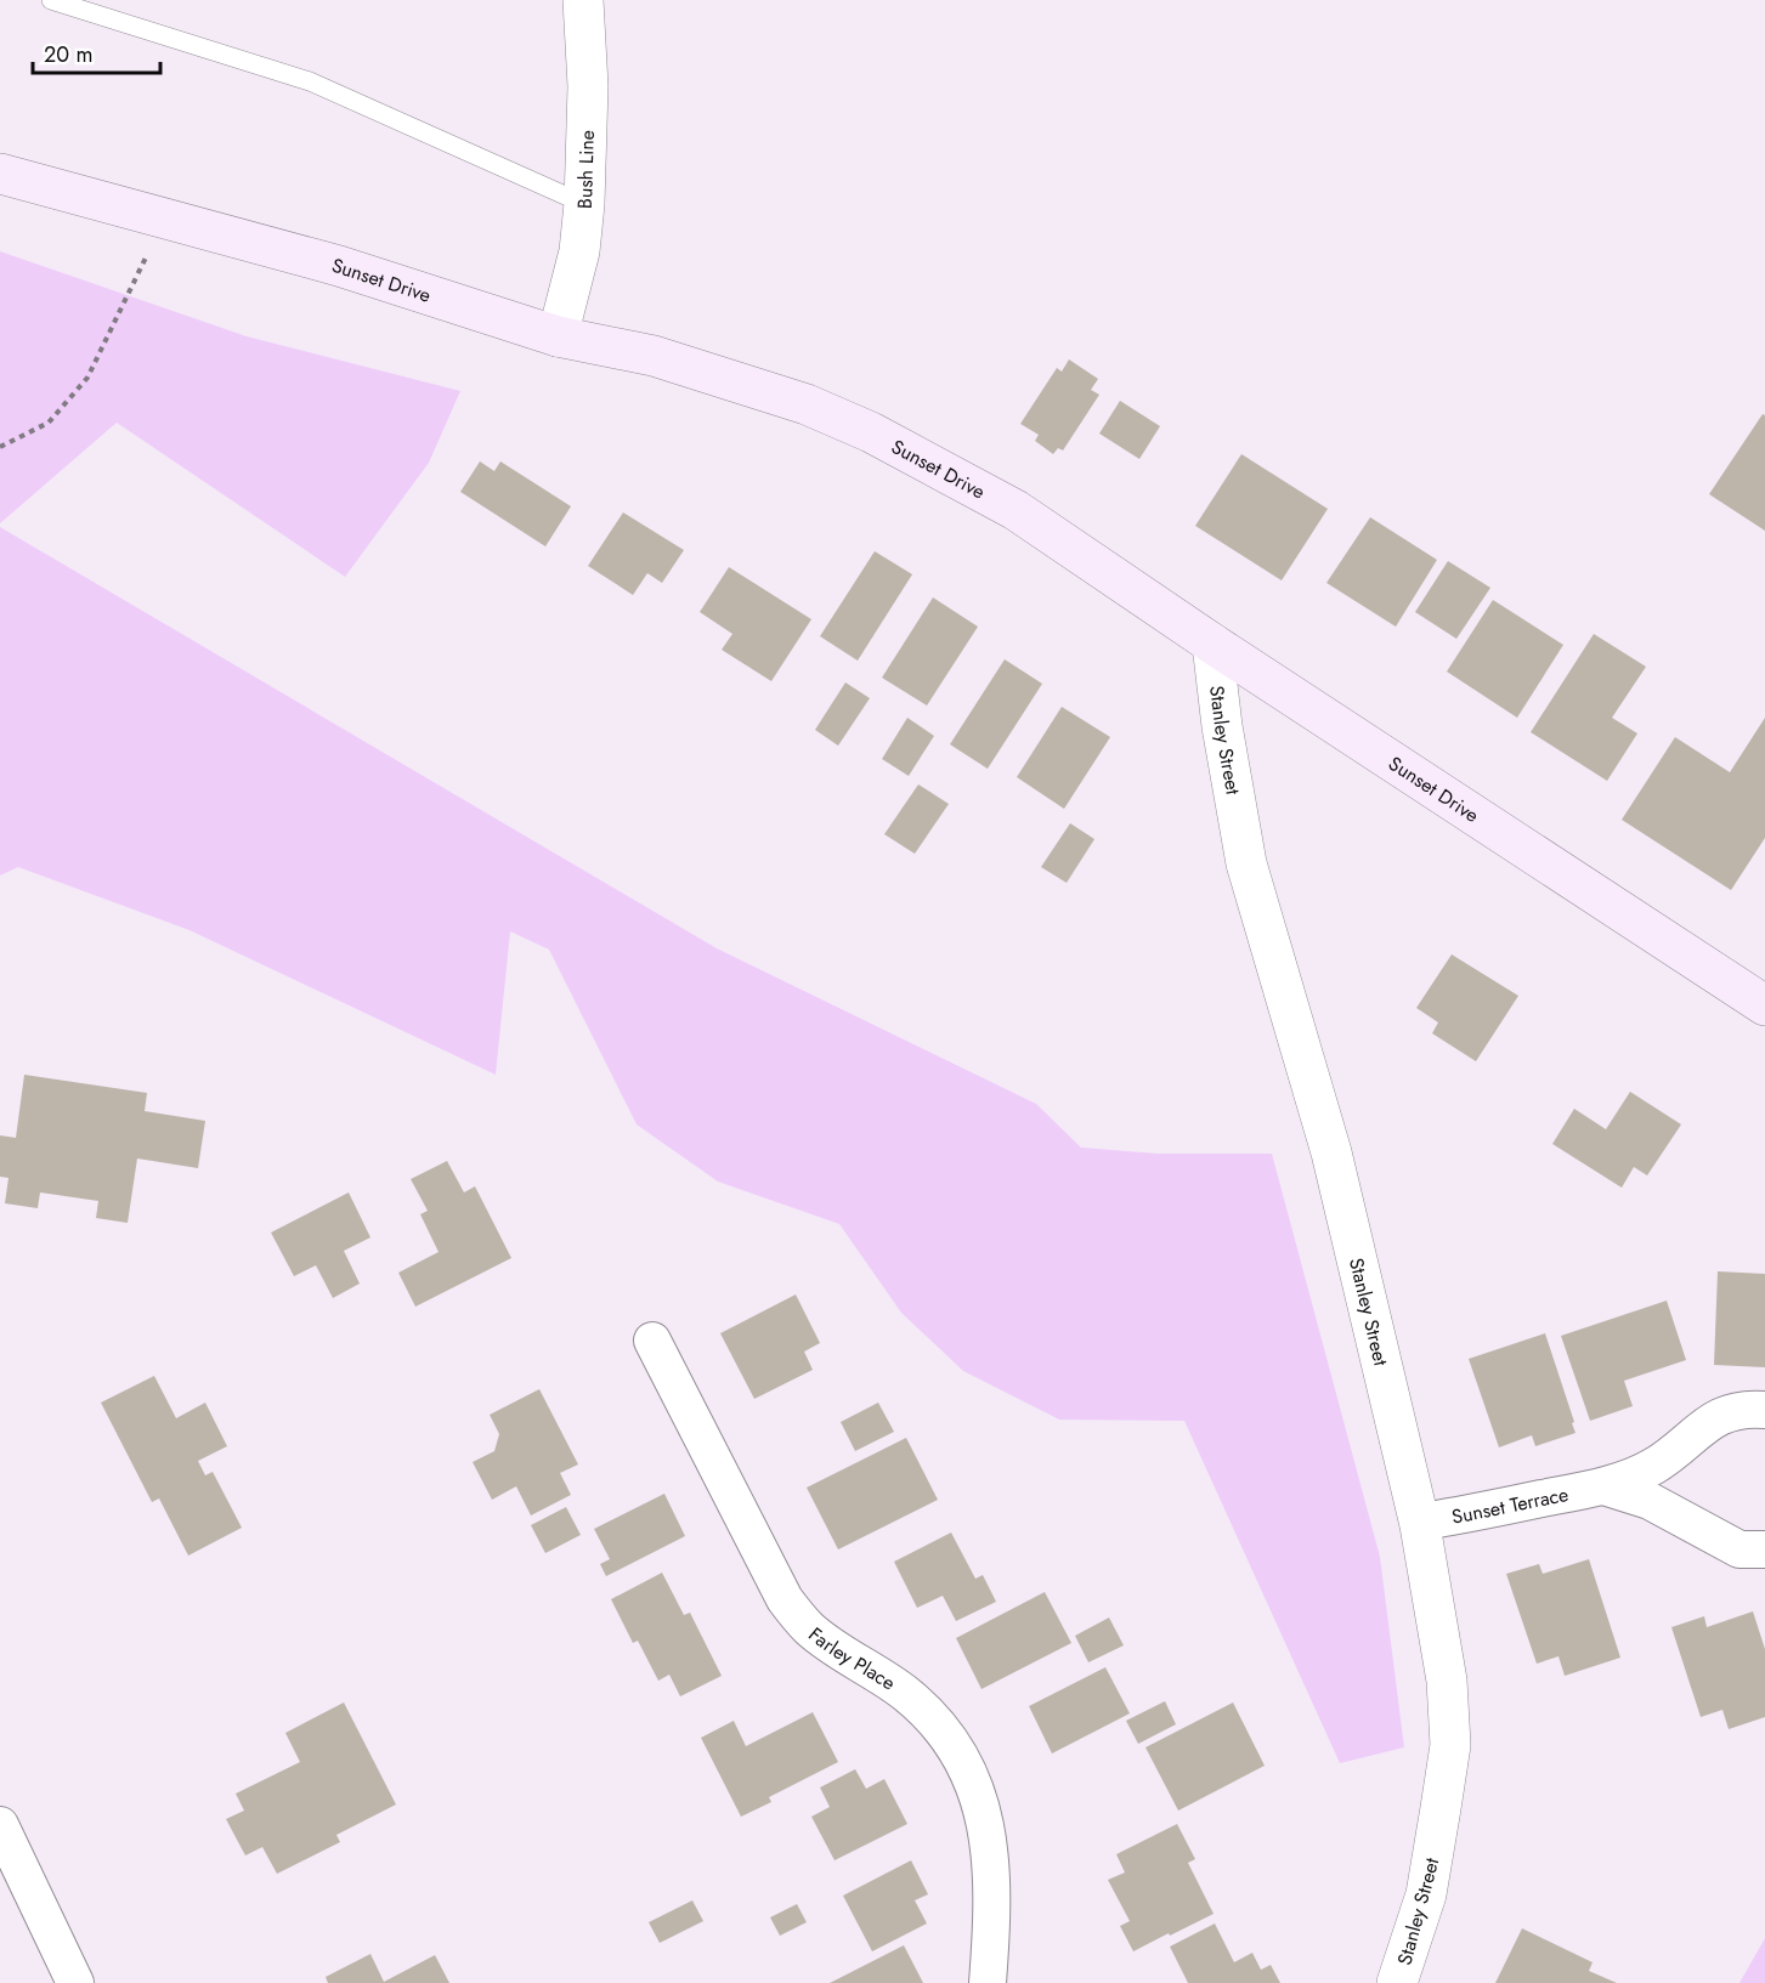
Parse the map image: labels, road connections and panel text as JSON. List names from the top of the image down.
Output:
{
  "streets": {
    "main road": ["Sunset Drive"],
    "street": [
      "Bush Line",
      "Stanley Street",
      "Sunset Terrace",
      "Farley Place"
    ]
  },
  "crossings": [
    ["Bush Line", "Sunset Drive"],
    ["Sunset Drive", "Stanley Street"],
    ["Stanley Street", "Sunset Terrace"]
  ],
  "scale_bar": "20 m"
}
